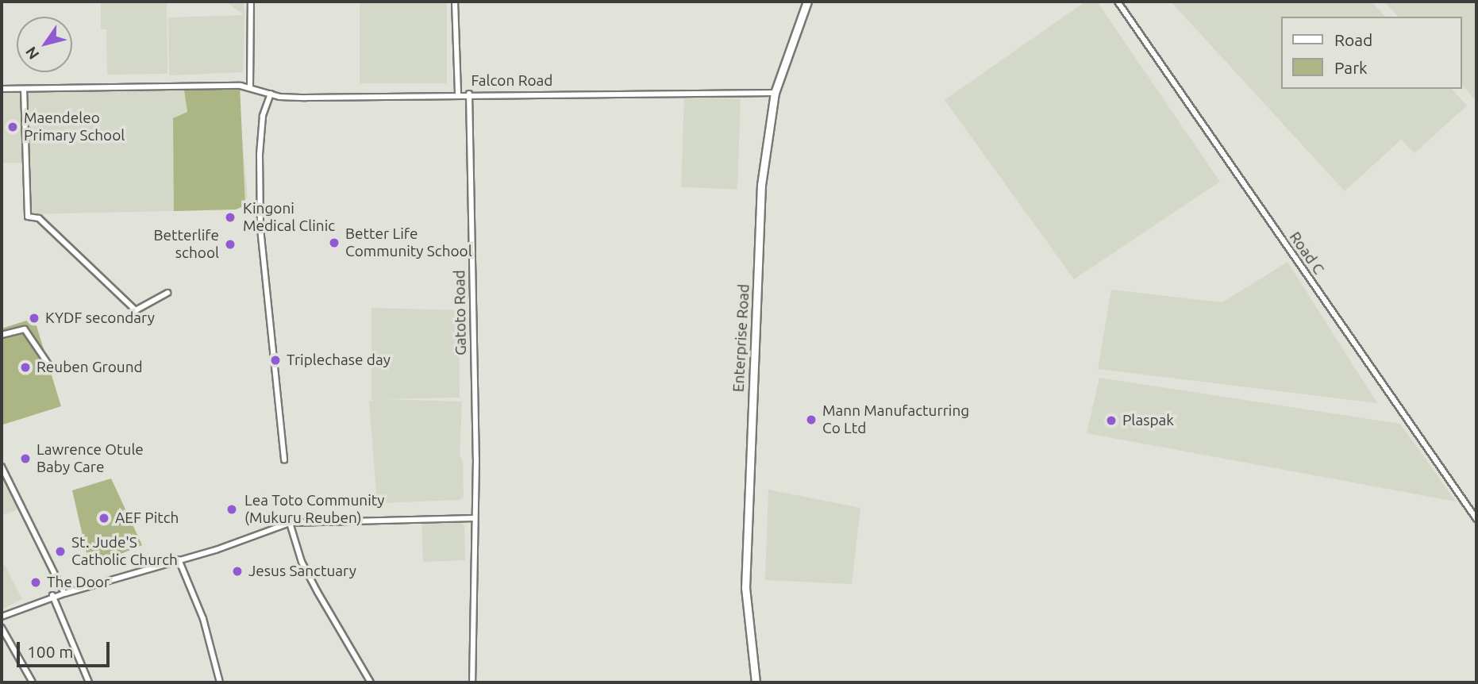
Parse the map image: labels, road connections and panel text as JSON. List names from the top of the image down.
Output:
{
  "streets": {
    "main road": ["Enterprise Road"],
    "street": ["Falcon Road", "Road C", "Gatoto Road"]
  },
  "crossings": [
    ["Falcon Road", "Gatoto Road"],
    ["Falcon Road", "Enterprise Road"]
  ],
  "places": [
    "Maendeleo Primary School",
    "Kingoni Medical Clinic",
    "Better Life Community School",
    "Betterlife school",
    "KYDF secondary",
    "Triplechase day",
    "Reuben Ground",
    "Mann Manufacturring Co Ltd",
    "Plaspak",
    "Lawrence Otule Baby Care",
    "Lea Toto Community (Mukuru Reuben)",
    "AEF Pitch",
    "St. Jude'S Catholic Church",
    "Jesus Sanctuary",
    "The Door"
  ],
  "legend": ["Road", "Park"],
  "scale_bar": "100 m",
  "north": "bottom left"
}
